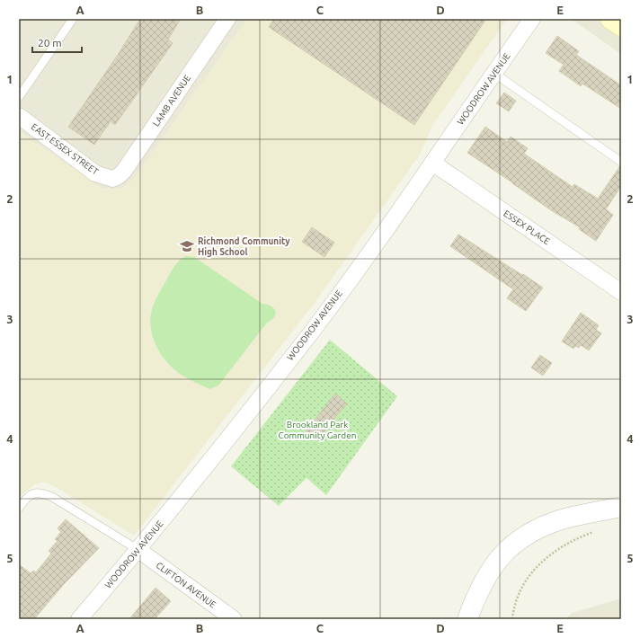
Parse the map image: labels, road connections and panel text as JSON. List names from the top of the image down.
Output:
{
  "streets": {
    "street": [
      "WOODROW AVENUE",
      "LAMB AVENUE",
      "EAST ESSEX STREET",
      "ESSEX PLACE",
      "CLIFTON AVENUE"
    ]
  },
  "crossings": [
    ["WOODROW AVENUE", "ESSEX PLACE"],
    ["WOODROW AVENUE", "CLIFTON AVENUE"],
    ["LAMB AVENUE", "EAST ESSEX STREET"]
  ],
  "parks": ["Brookland Park Community Garden"],
  "places": {
    "school or university": ["Richmond Community High School"]
  },
  "scale_bar": "20 m",
  "grid": {
    "columns": [
      "A",
      "B",
      "C",
      "D",
      "E"
    ],
    "rows": [
      "1",
      "2",
      "3",
      "4",
      "5"
    ]
  }
}
